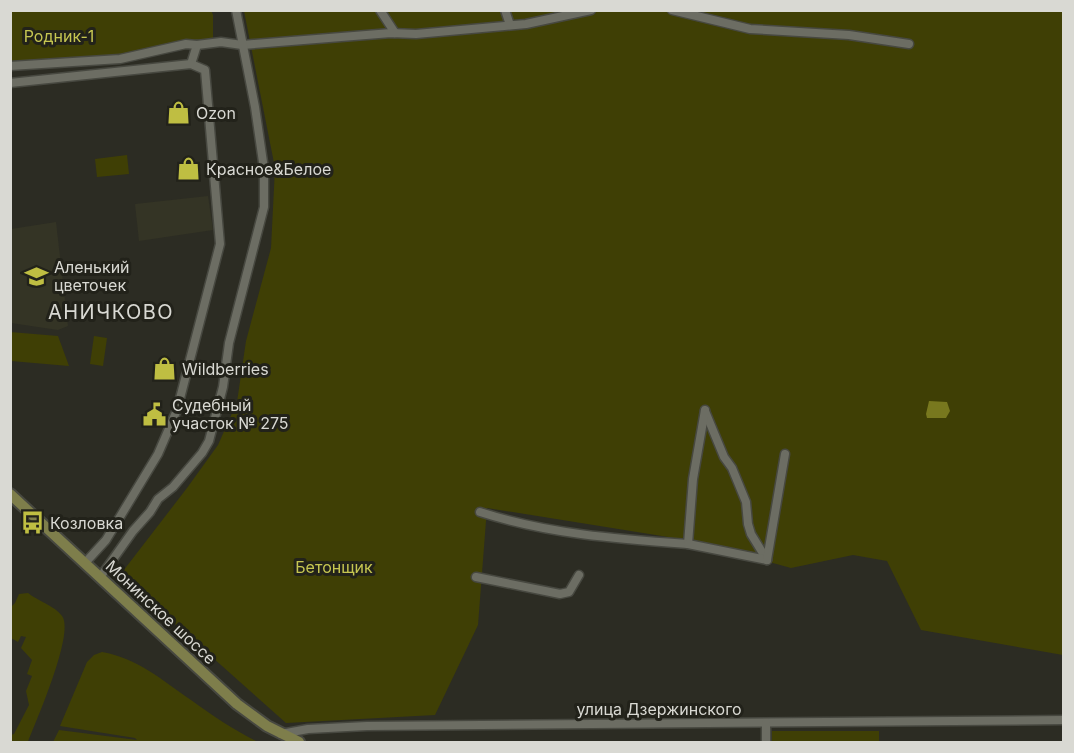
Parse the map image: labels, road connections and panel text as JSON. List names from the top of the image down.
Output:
{
  "streets": {
    "main road": ["Монинское шоссе"],
    "street": ["улица Дзержинского"]
  },
  "crossings": [
    ["Монинское шоссе", "улица Дзержинского"]
  ],
  "districts": ["АНИЧКОВО"],
  "parks": ["Родник-1", "Бетонщик"],
  "places": {
    "shop": ["Ozon", "Красное&Белое", "Wildberries"],
    "school or university": ["Аленький цветочек"],
    "public building": ["Судебный участок № 275"],
    "bus stop": ["Козловка"]
  }
}
